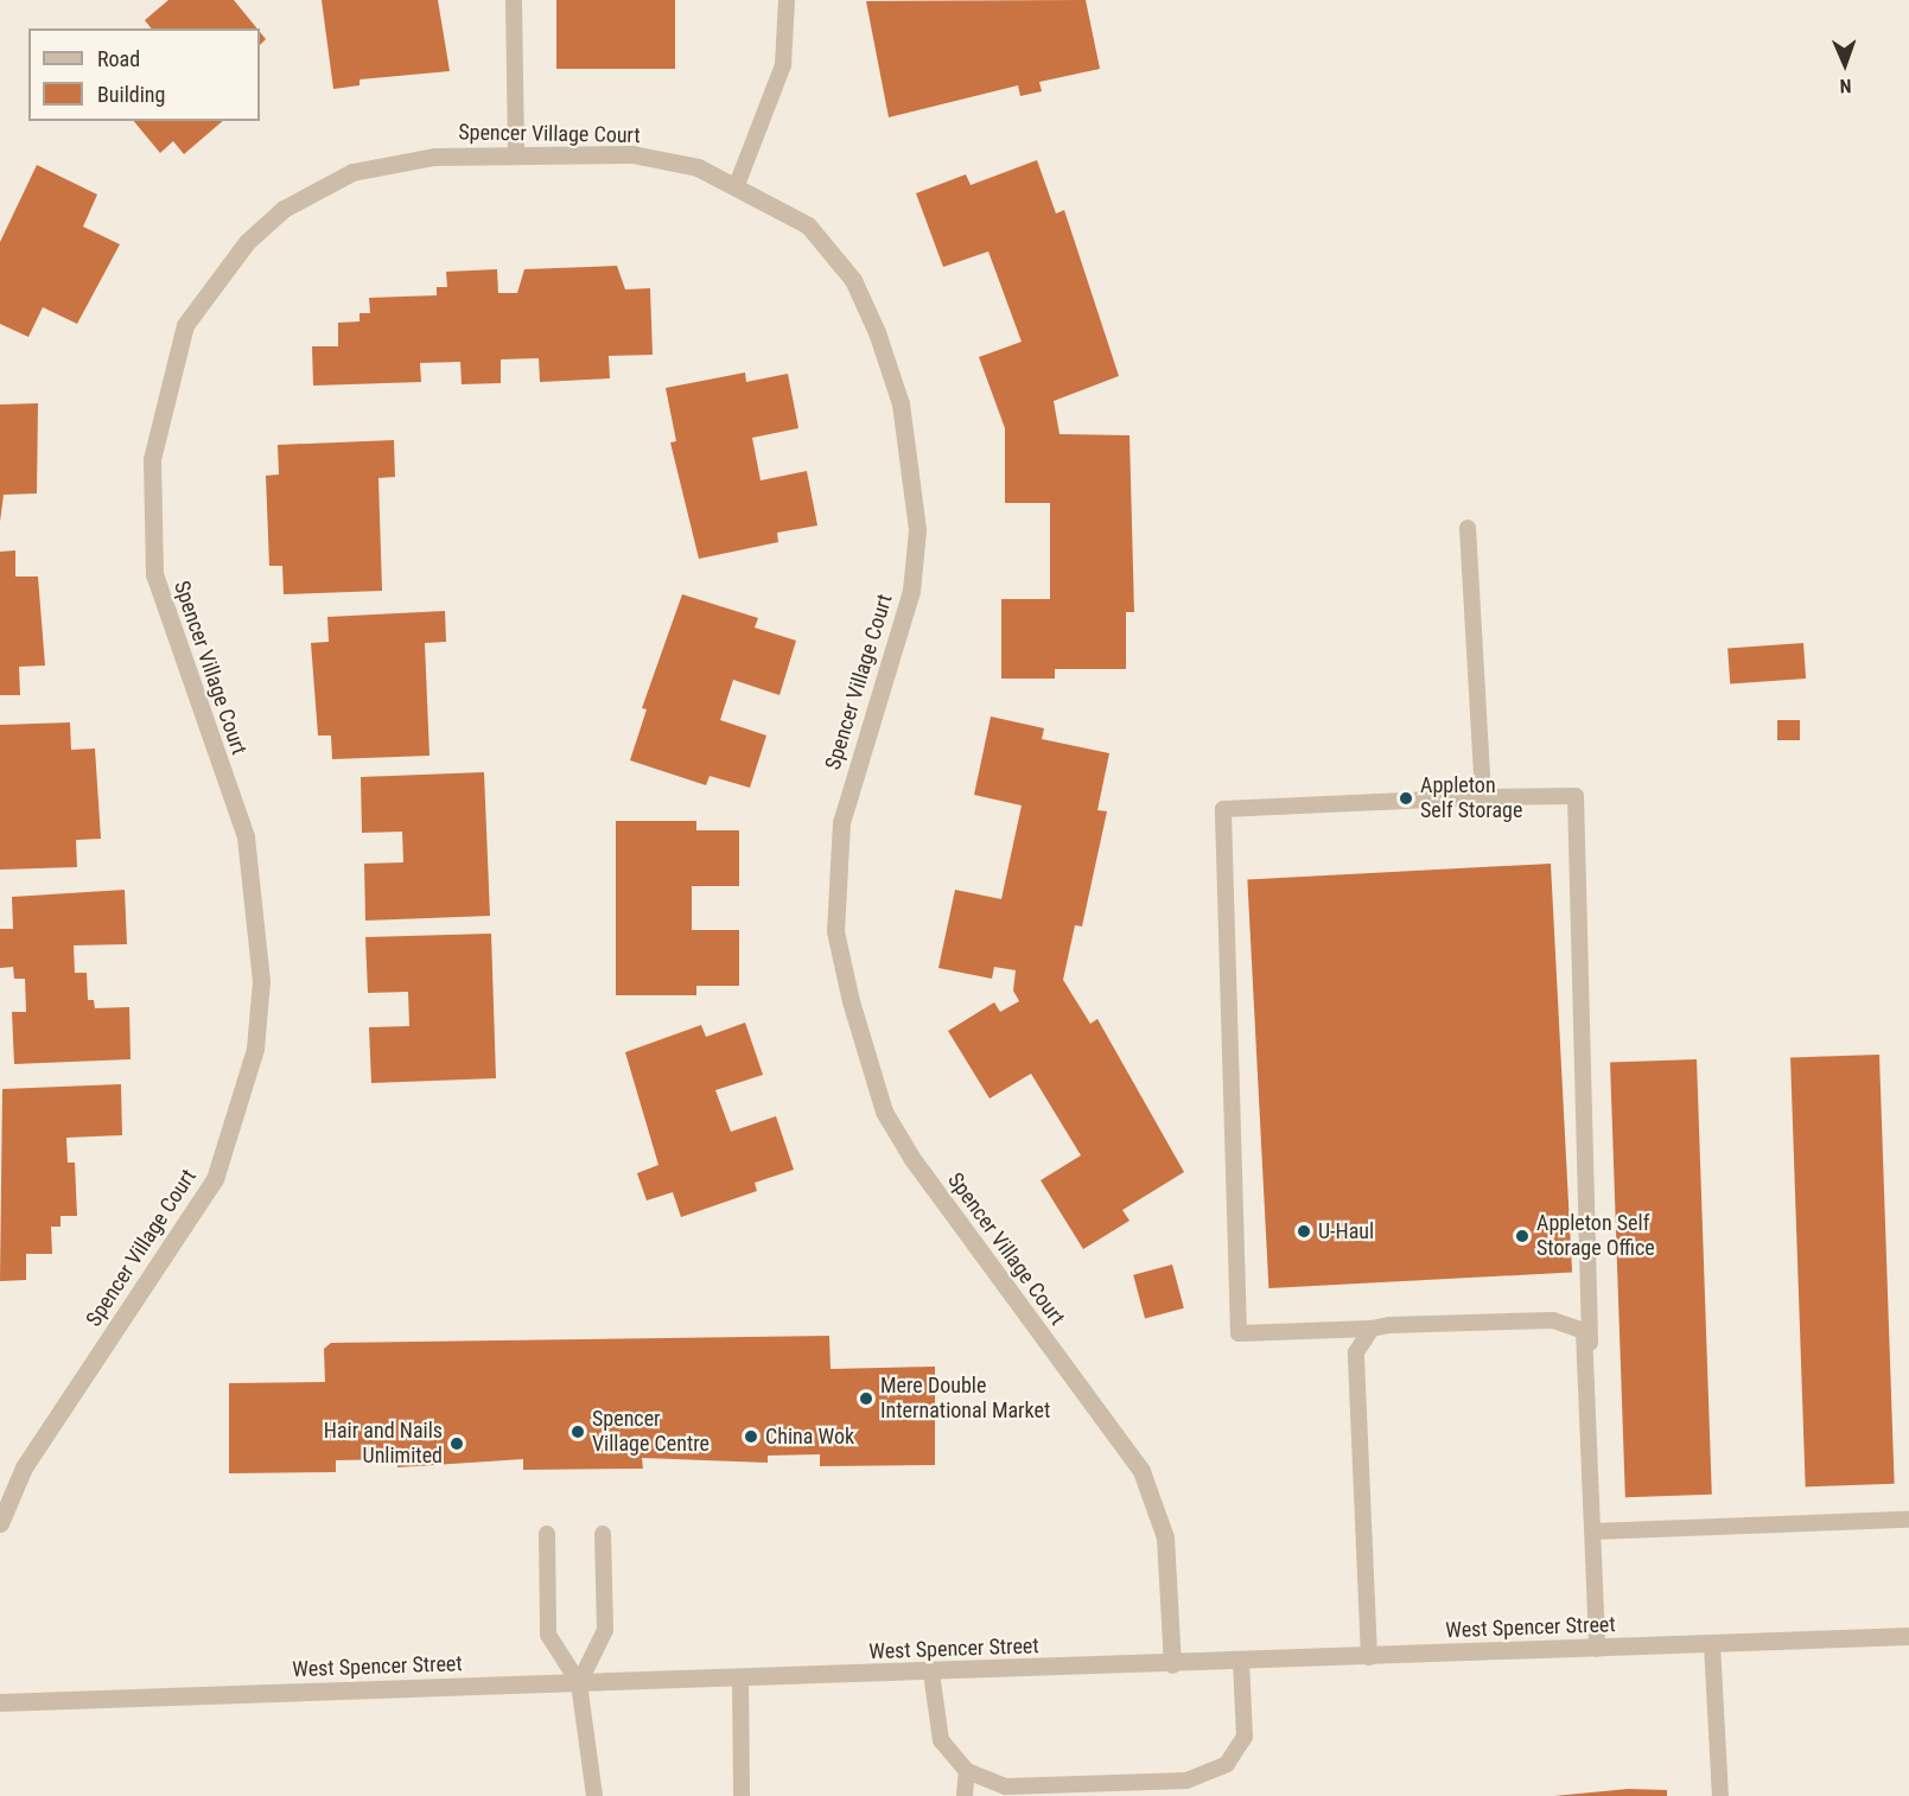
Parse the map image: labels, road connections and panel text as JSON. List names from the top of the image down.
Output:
{
  "streets": {
    "street": ["Spencer Village Court", "West Spencer Street"]
  },
  "crossings": [
    ["Spencer Village Court", "West Spencer Street"]
  ],
  "places": [
    "Appleton Self Storage",
    "U-Haul",
    "Appleton Self Storage Office",
    "Mere Double International Market",
    "Spencer Village Centre",
    "China Wok",
    "Hair and Nails Unlimited"
  ],
  "legend": ["Road", "Building"],
  "north": "bottom"
}
